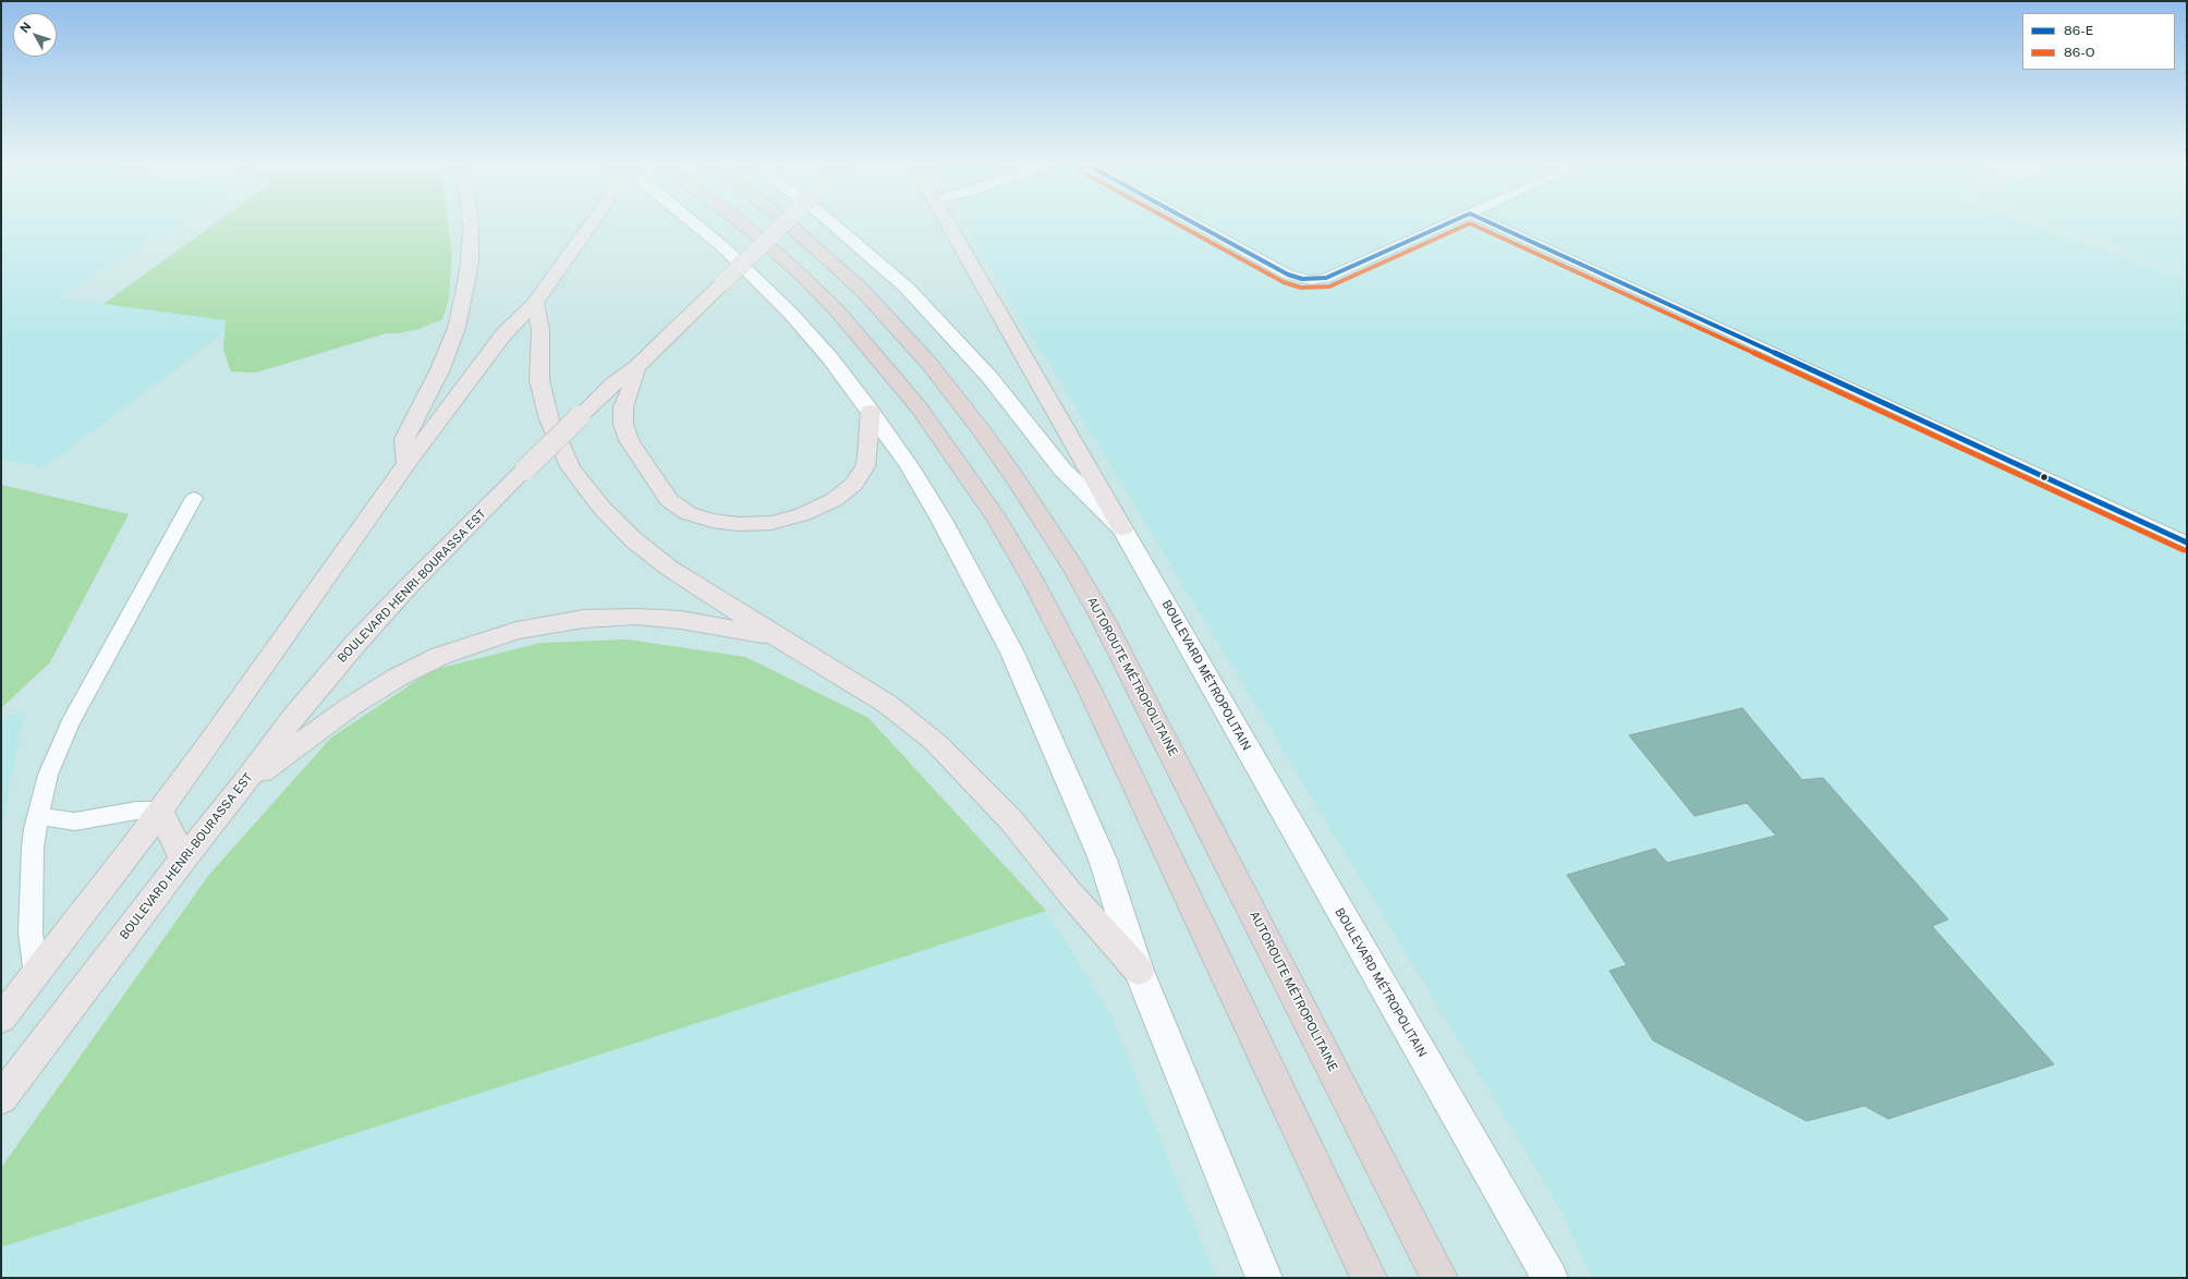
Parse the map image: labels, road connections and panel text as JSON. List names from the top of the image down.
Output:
{
  "streets": {
    "highway": ["AUTOROUTE MÉTROPOLITAINE"],
    "main road": ["BOULEVARD HENRI-BOURASSA EST", "BOULEVARD MÉTROPOLITAIN"]
  },
  "lines": ["transit line 86-E", "transit line 86-O"],
  "legend": ["86-E", "86-O"],
  "north": "top left"
}
